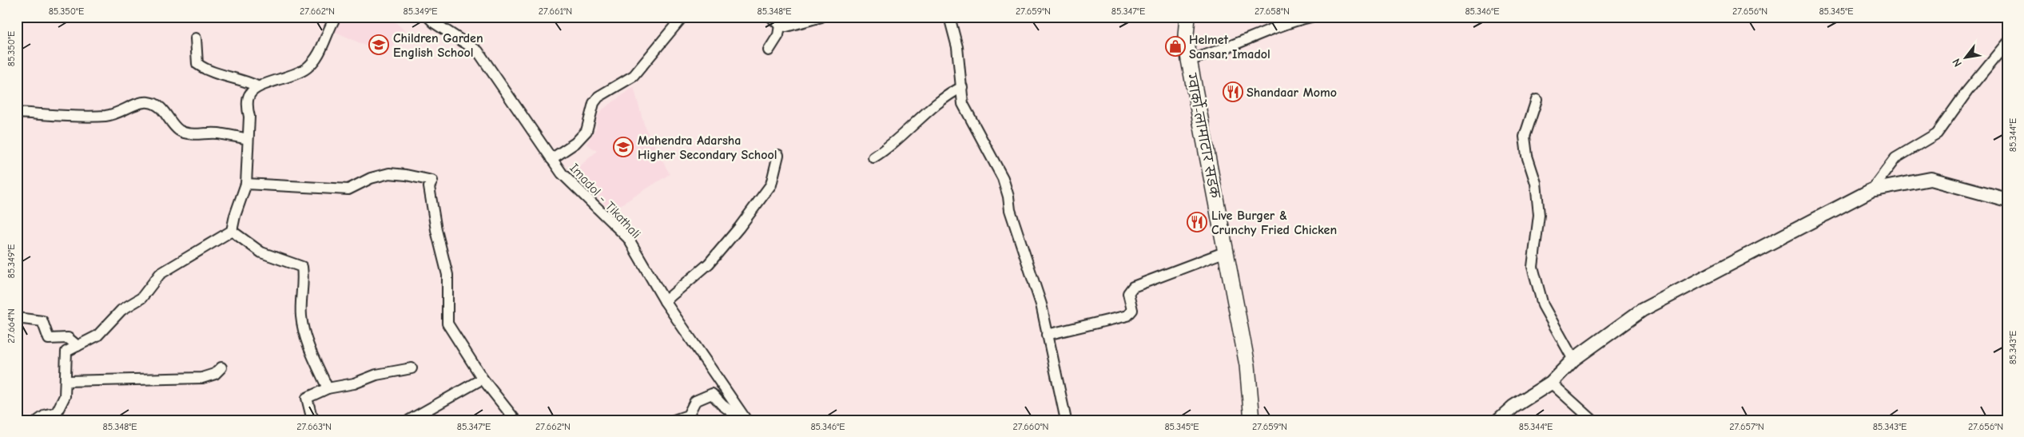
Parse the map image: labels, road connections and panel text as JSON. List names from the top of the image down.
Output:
{
  "streets": {
    "main road": ["ग्वार्को-लामाटार सडक"],
    "street": ["Imadol - Tikathali"]
  },
  "places": {
    "school or university": ["Children Garden English School", "Mahendra Adarsha Higher Secondary School"],
    "shop": ["Helmet Sansar, Imadol"],
    "restaurant": ["Shandaar Momo", "Live Burger & Crunchy Fried Chicken"]
  },
  "north": "bottom left",
  "coordinates": [
    "85.350°E",
    "27.662°N",
    "85.349°E",
    "27.661°N",
    "85.348°E",
    "27.659°N",
    "85.347°E",
    "27.658°N",
    "85.346°E",
    "27.656°N",
    "85.345°E",
    "85.344°E",
    "27.664°N",
    "85.343°E",
    "27.663°N",
    "27.660°N",
    "27.657°N"
  ]
}
